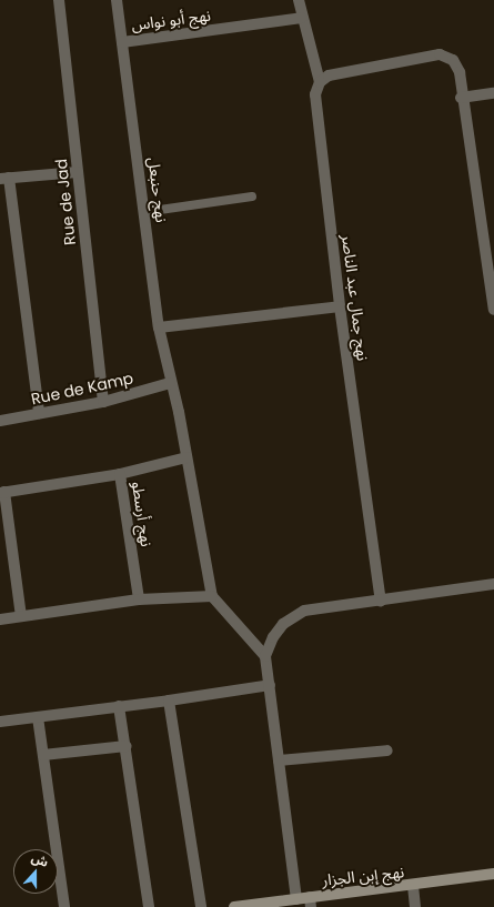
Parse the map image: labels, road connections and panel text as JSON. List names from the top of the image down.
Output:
{
  "streets": {
    "street": [
      "نهج أبو نواس",
      "نهج حنبعل",
      "Rue de Jad",
      "نهج جمال عبد الناصر",
      "Rue de Kamp",
      "نهج أرسطو",
      "نهج إبن الجزار"
    ]
  },
  "crossings": [
    ["نهج أبو نواس", "نهج حنبعل"],
    ["نهج أبو نواس", "نهج جمال عبد الناصر"],
    ["نهج حنبعل", "Rue de Kamp"],
    ["Rue de Jad", "Rue de Kamp"]
  ],
  "north": "top"
}
